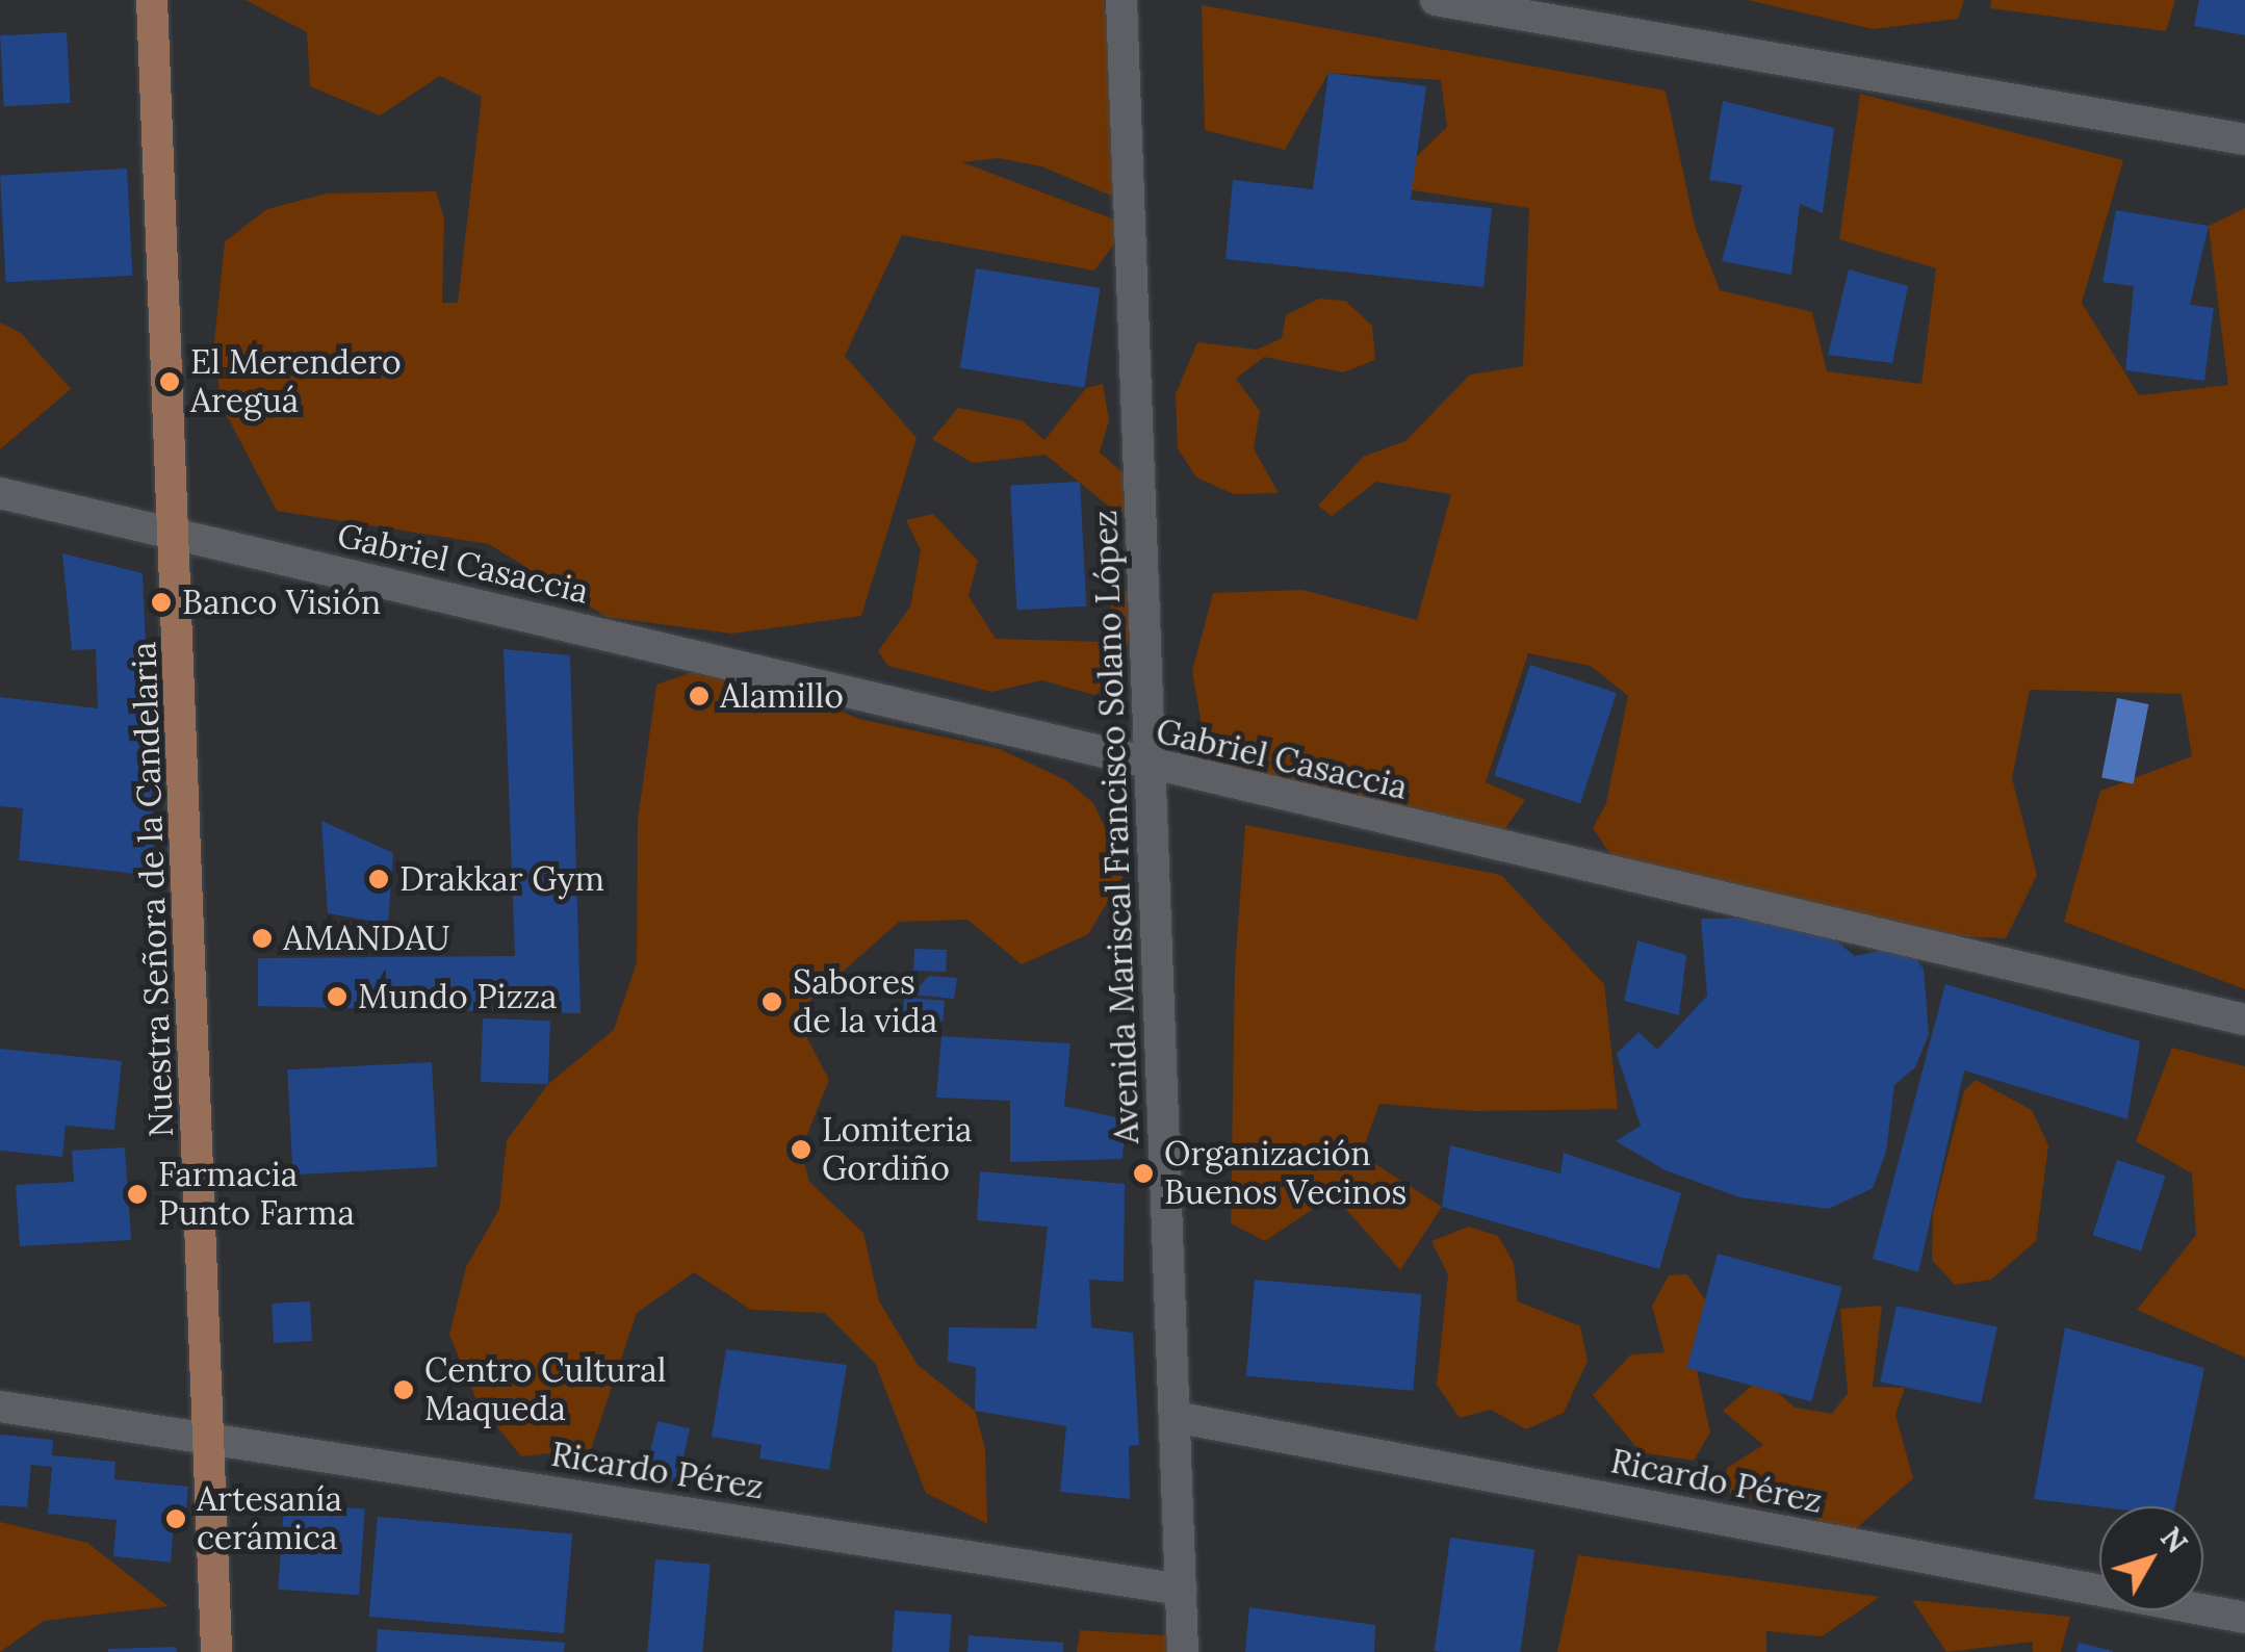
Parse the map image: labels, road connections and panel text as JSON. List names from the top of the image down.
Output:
{
  "streets": {
    "main road": ["Nuestra Señora de la Candelaria"],
    "street": ["Gabriel Casaccia", "Avenida Mariscal Francisco Solano López", "Ricardo Pérez"]
  },
  "crossings": [
    ["Gabriel Casaccia", "Avenida Mariscal Francisco Solano López"],
    ["Gabriel Casaccia", "Nuestra Señora de la Candelaria"],
    ["Avenida Mariscal Francisco Solano López", "Ricardo Pérez"],
    ["Nuestra Señora de la Candelaria", "Ricardo Pérez"]
  ],
  "places": [
    "El Merendero Areguá",
    "Banco Visión",
    "Alamillo",
    "Drakkar Gym",
    "AMANDAU",
    "Mundo Pizza",
    "Sabores de la vida",
    "Lomiteria Gordiño",
    "Organización Buenos Vecinos",
    "Farmacia Punto Farma",
    "Centro Cultural Maqueda",
    "Artesanía cerámica"
  ],
  "north": "top right"
}
